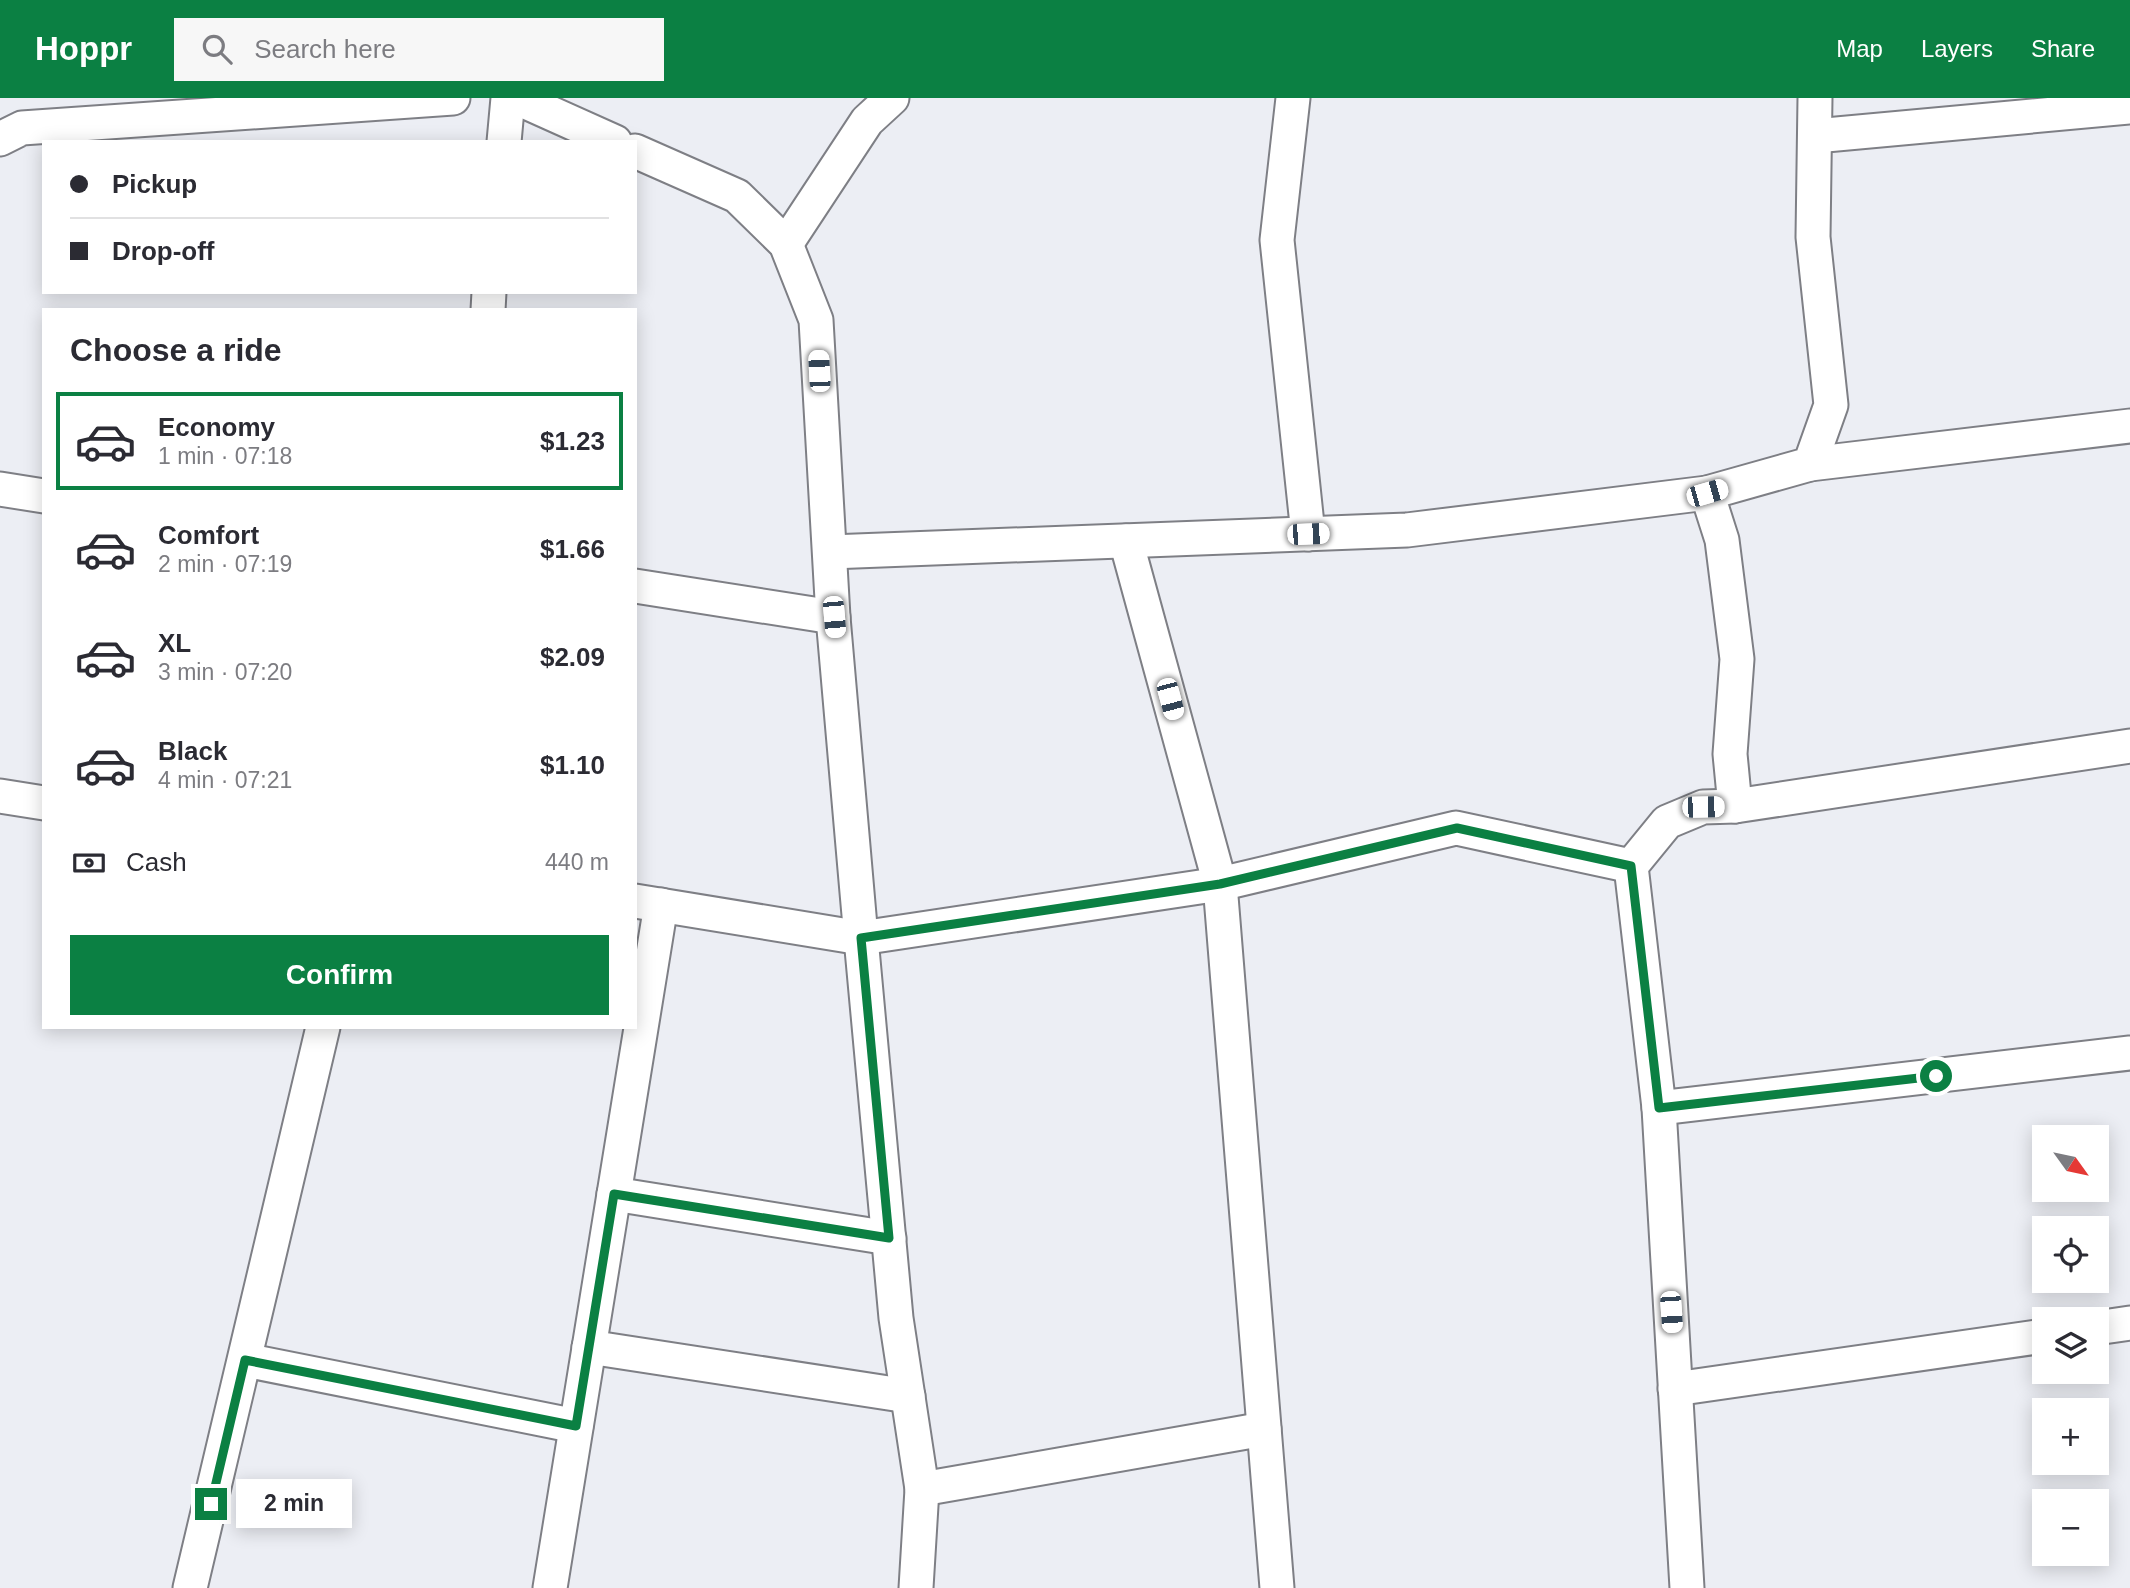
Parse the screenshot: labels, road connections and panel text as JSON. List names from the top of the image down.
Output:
{
  "north": "bottom right",
  "page": {
    "header": "Hoppr",
    "search": "Search here",
    "nav": ["Map", "Layers", "Share"],
    "banner": ["Pickup", "Drop-off"],
    "heading": "Choose a ride",
    "list": [
      {
        "name": "Economy",
        "note": "1 min · 07:18",
        "value": "$1.23"
      },
      {
        "name": "Comfort",
        "note": "2 min · 07:19",
        "value": "$1.66"
      },
      {
        "name": "XL",
        "note": "3 min · 07:20",
        "value": "$2.09"
      },
      {
        "name": "Black",
        "note": "4 min · 07:21",
        "value": "$1.10"
      }
    ],
    "pay": ["Cash", "440 m"],
    "buttons": "Confirm",
    "map_buttons": ["+", "−"],
    "bubble": "2 min"
  }
}
